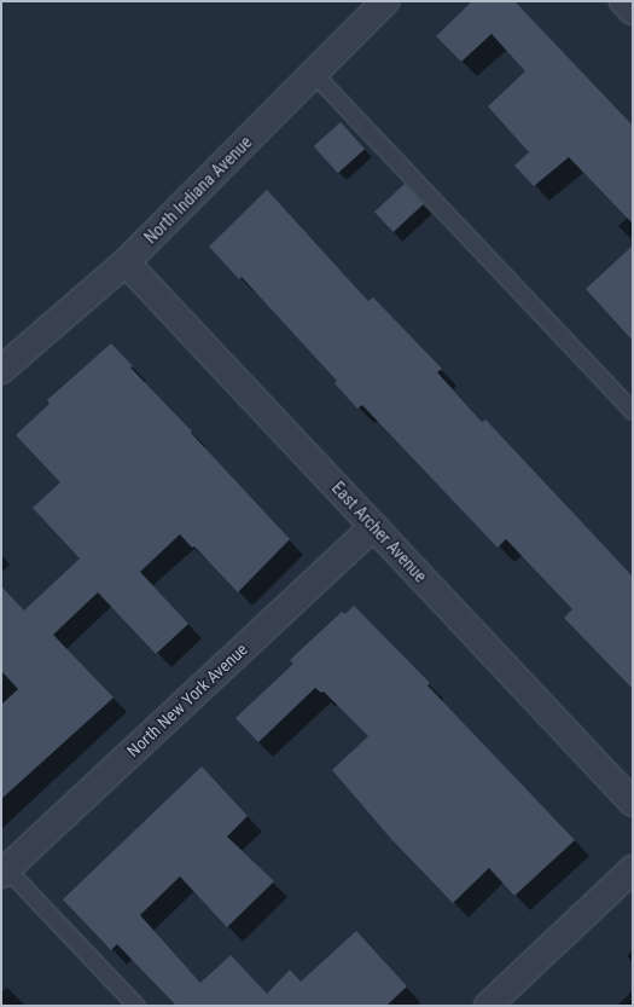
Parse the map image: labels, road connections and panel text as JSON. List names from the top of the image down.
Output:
{
  "streets": {
    "street": ["North Indiana Avenue", "East Archer Avenue", "North New York Avenue"]
  },
  "crossings": [
    ["North Indiana Avenue", "East Archer Avenue"],
    ["East Archer Avenue", "North New York Avenue"]
  ]
}
